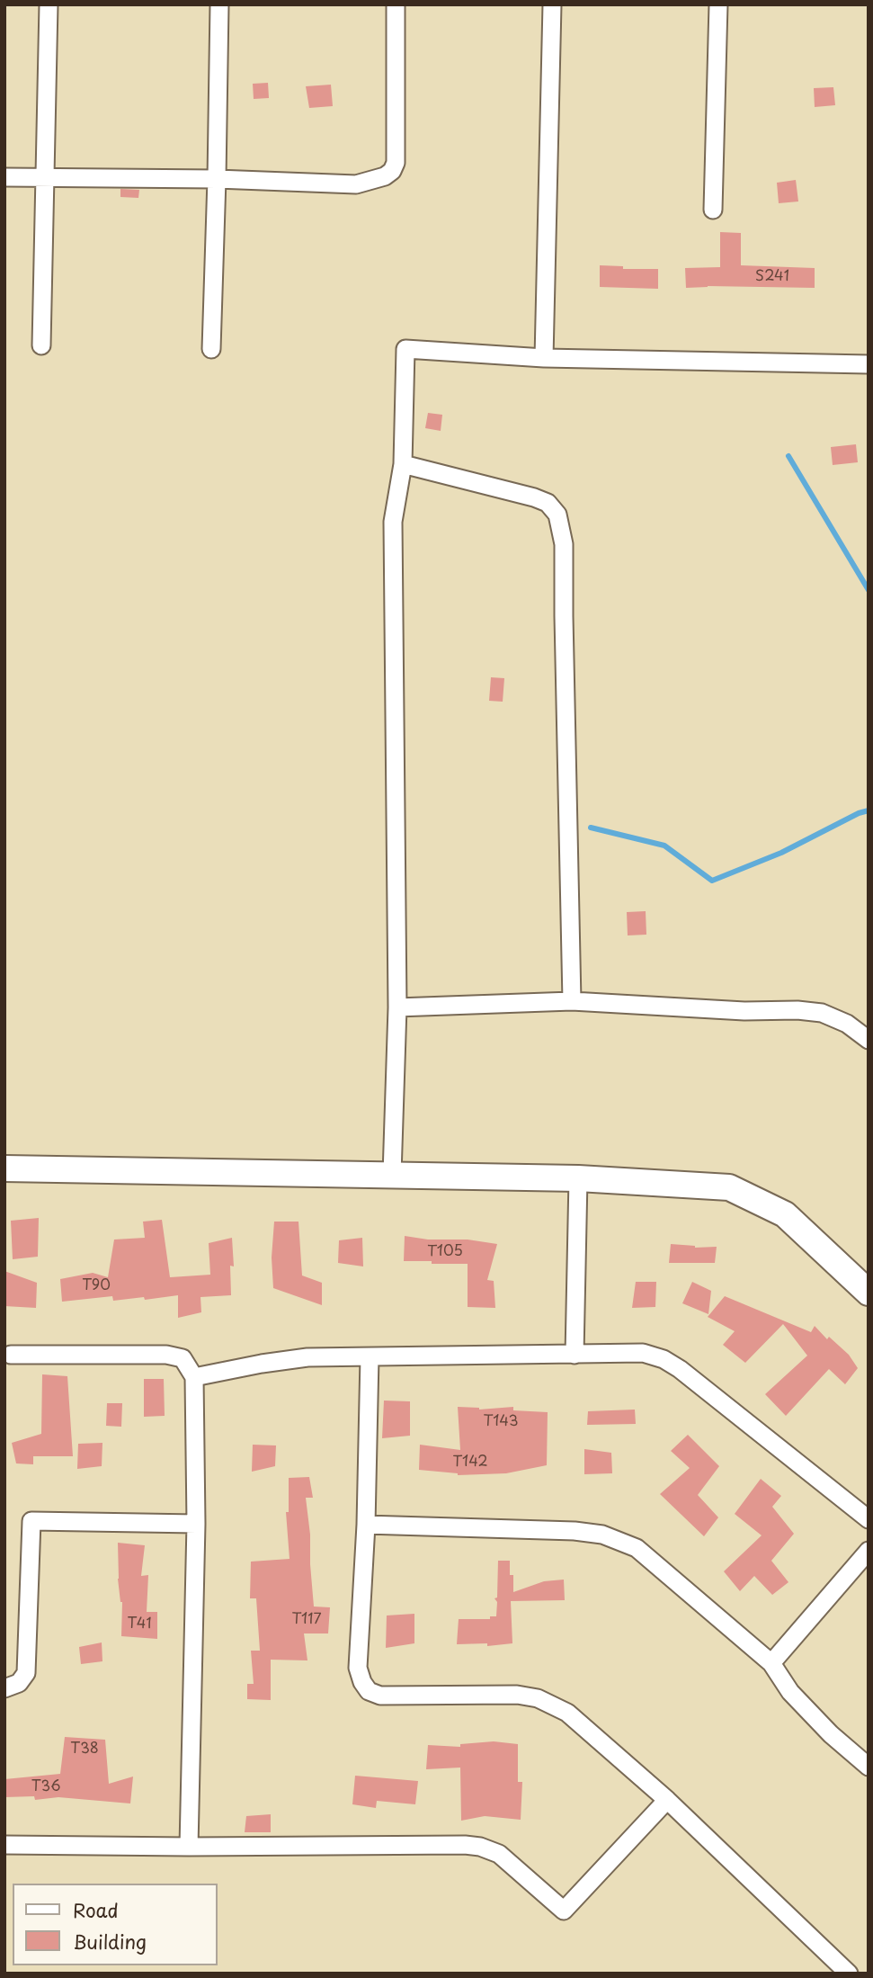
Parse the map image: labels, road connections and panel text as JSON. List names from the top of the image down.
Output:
{
  "house_numbers": [
    "S241",
    "T105",
    "T90",
    "T143",
    "T142",
    "T117",
    "T41",
    "T38",
    "T36"
  ],
  "legend": ["Road", "Building"]
}
